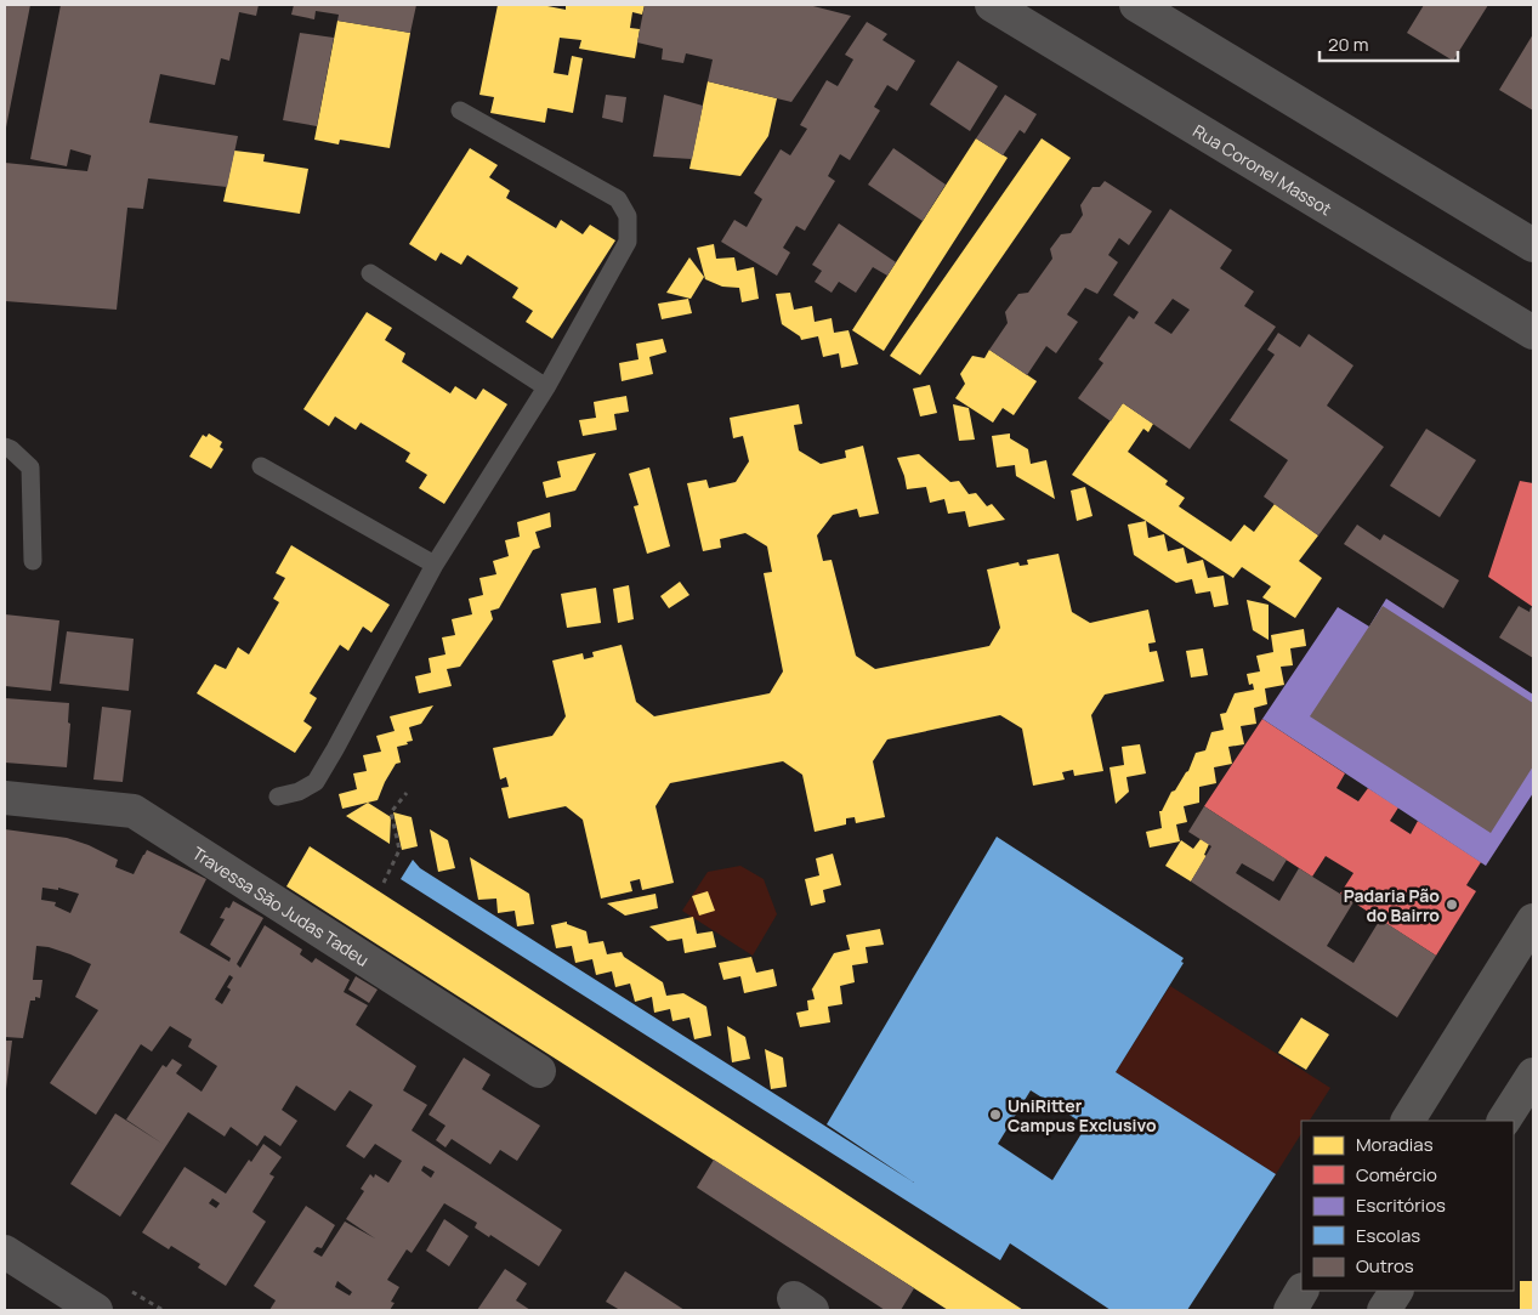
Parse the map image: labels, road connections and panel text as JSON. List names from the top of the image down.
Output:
{
  "streets": {
    "street": ["Rua Coronel Massot", "Travessa São Judas Tadeu"]
  },
  "places": ["Padaria Pão do Bairro", "UniRitter Campus Exclusivo"],
  "legend": [
    "Moradias",
    "Comércio",
    "Escritórios",
    "Escolas",
    "Outros"
  ],
  "scale_bar": "20 m"
}
